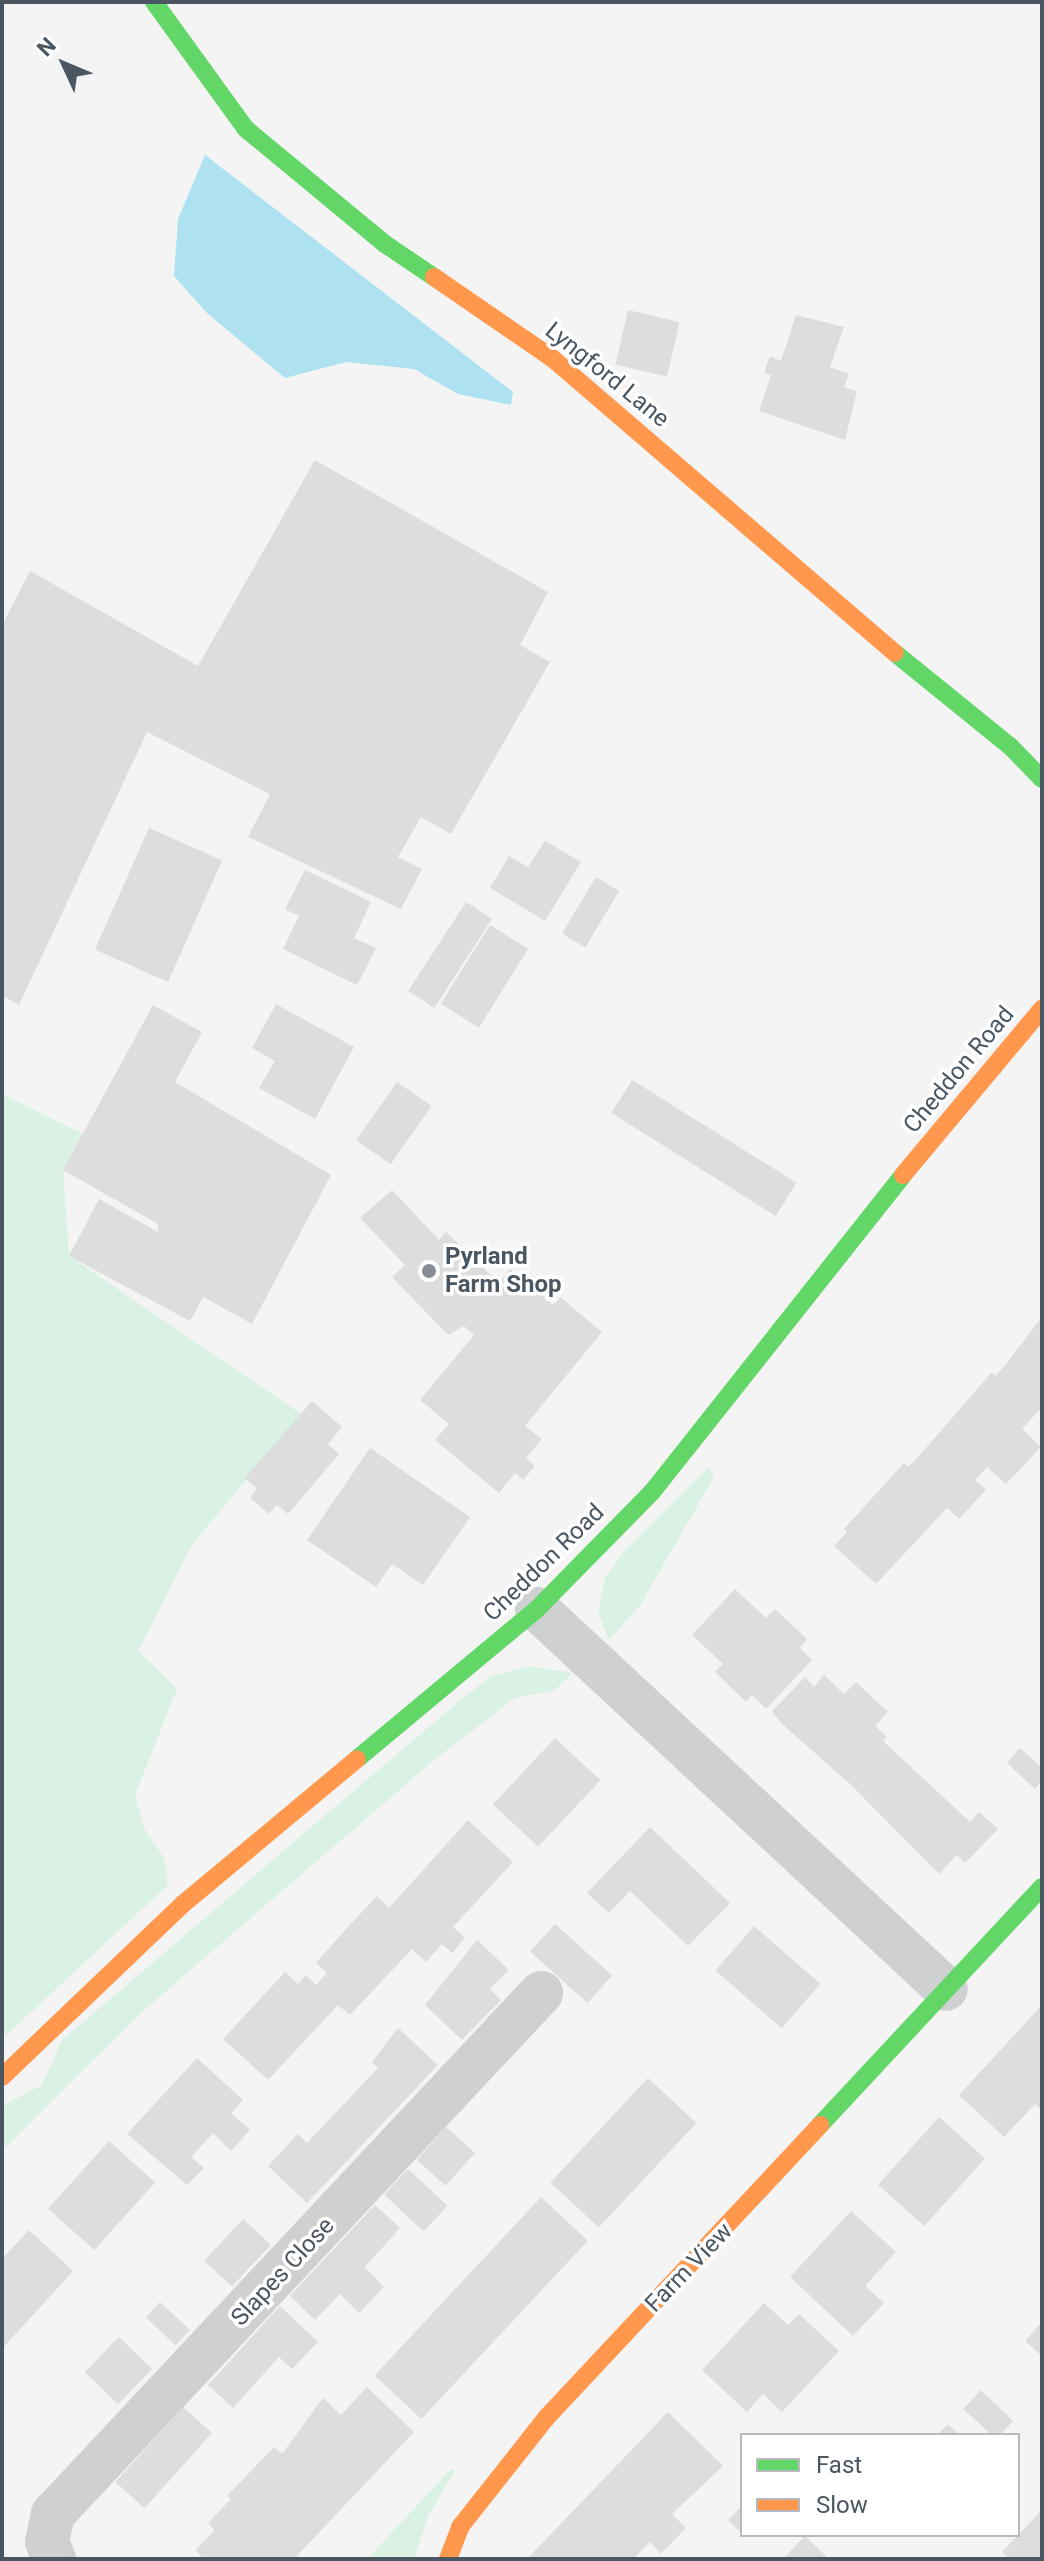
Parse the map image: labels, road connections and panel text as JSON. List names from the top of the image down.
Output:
{
  "streets": {
    "street": [
      "Lyngford Lane",
      "Cheddon Road",
      "Farm View",
      "Slapes Close"
    ]
  },
  "places": ["Pyrland Farm Shop"],
  "legend": ["Fast", "Slow"],
  "north": "top left"
}
